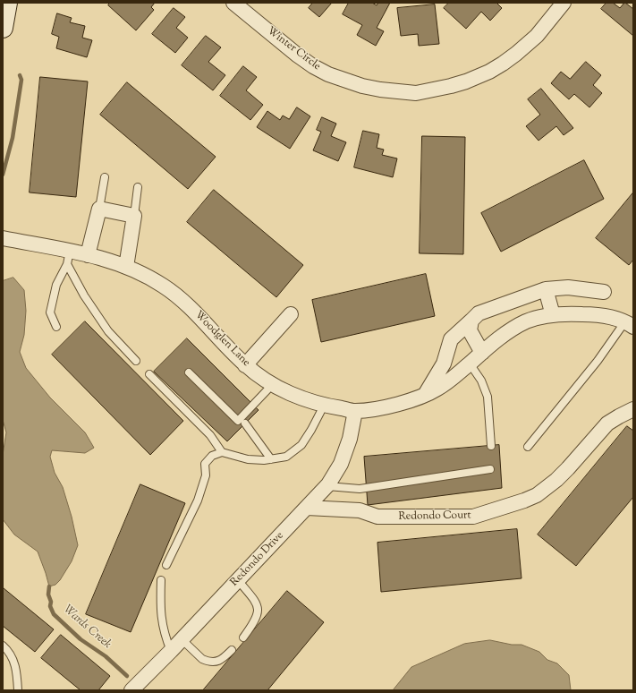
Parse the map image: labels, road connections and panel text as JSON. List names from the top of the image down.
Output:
{
  "streets": {
    "street": [
      "Winter Circle",
      "Woodglen Lane",
      "Redondo Court",
      "Redondo Drive"
    ]
  },
  "crossings": [
    ["Woodglen Lane", "Redondo Drive"],
    ["Redondo Court", "Redondo Drive"]
  ],
  "water": ["Wards Creek"]
}
